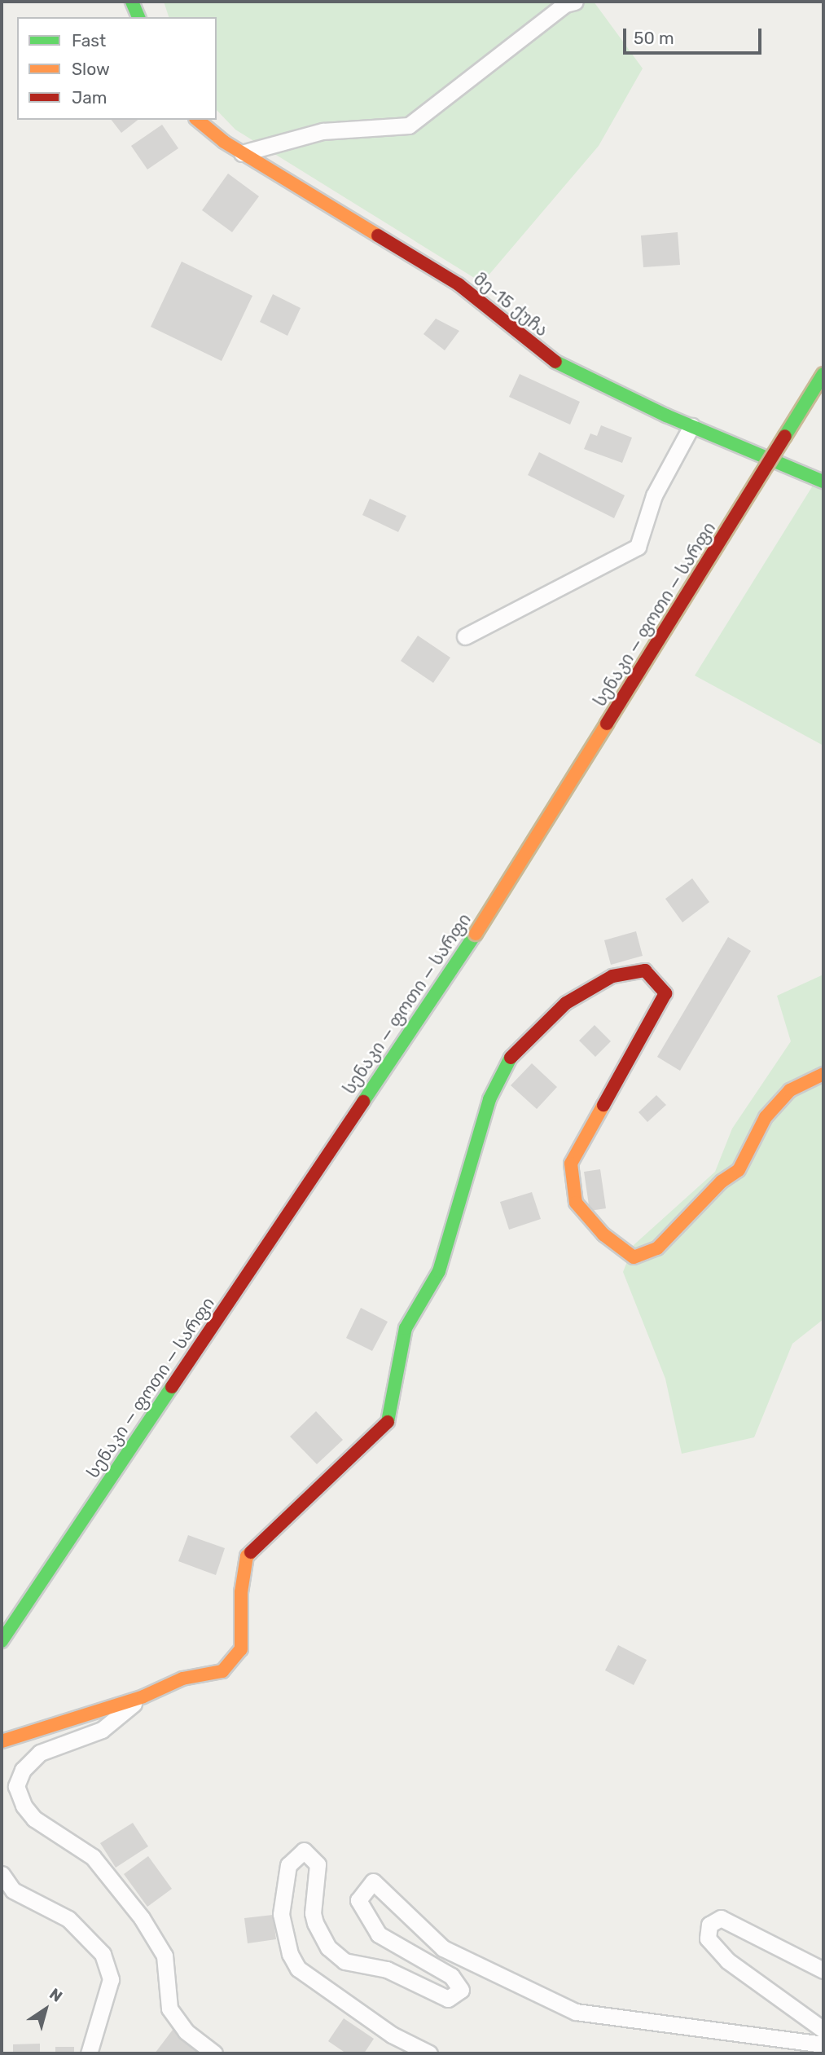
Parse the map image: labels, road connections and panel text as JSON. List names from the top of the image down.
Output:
{
  "streets": {
    "main road": ["მე-15 ქუჩა", "სენაკი — ფოთი — სარფი"]
  },
  "legend": ["Fast", "Slow", "Jam"],
  "scale_bar": "50 m",
  "north": "top right"
}
